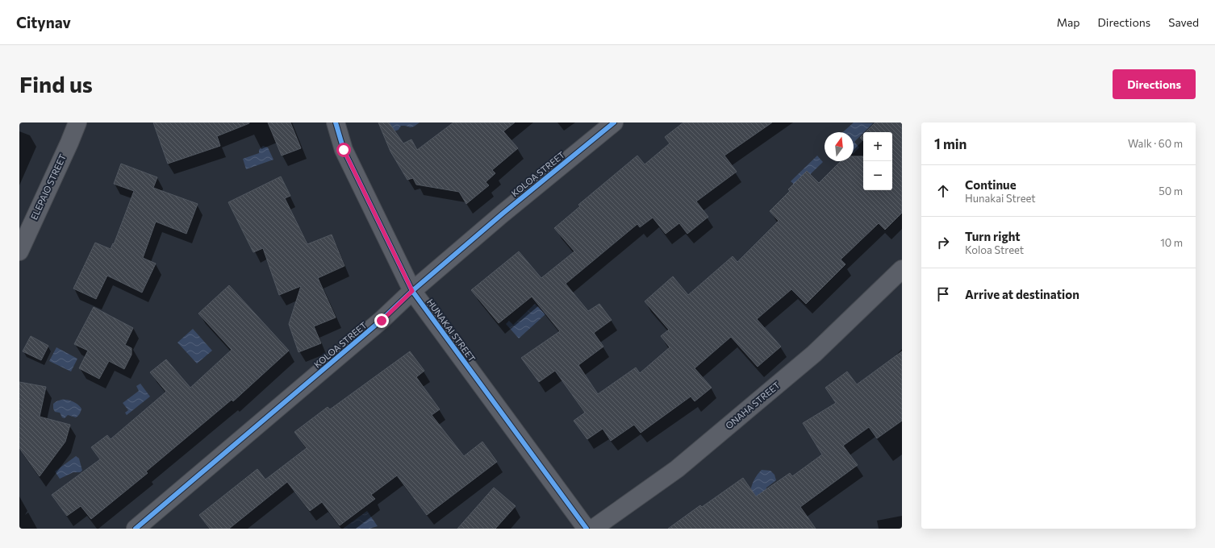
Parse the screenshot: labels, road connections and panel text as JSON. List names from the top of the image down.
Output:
{
  "streets": {
    "street": [
      "KOLOA STREET",
      "ELEPAIO STREET",
      "HUNAKAI STREET",
      "ONAHA STREET"
    ]
  },
  "crossings": [
    ["KOLOA STREET", "HUNAKAI STREET"]
  ],
  "north": "top",
  "page": {
    "header": "Citynav",
    "nav": ["Map", "Directions", "Saved"],
    "buttons": "Directions",
    "title": "Find us",
    "heading": ["1 min", "Walk · 60 m"],
    "map_buttons": ["+", "−"],
    "list": [
      ["Continue", "Hunakai Street", "50 m"],
      ["Turn right", "Koloa Street", "10 m"],
      "Arrive at destination"
    ]
  }
}
